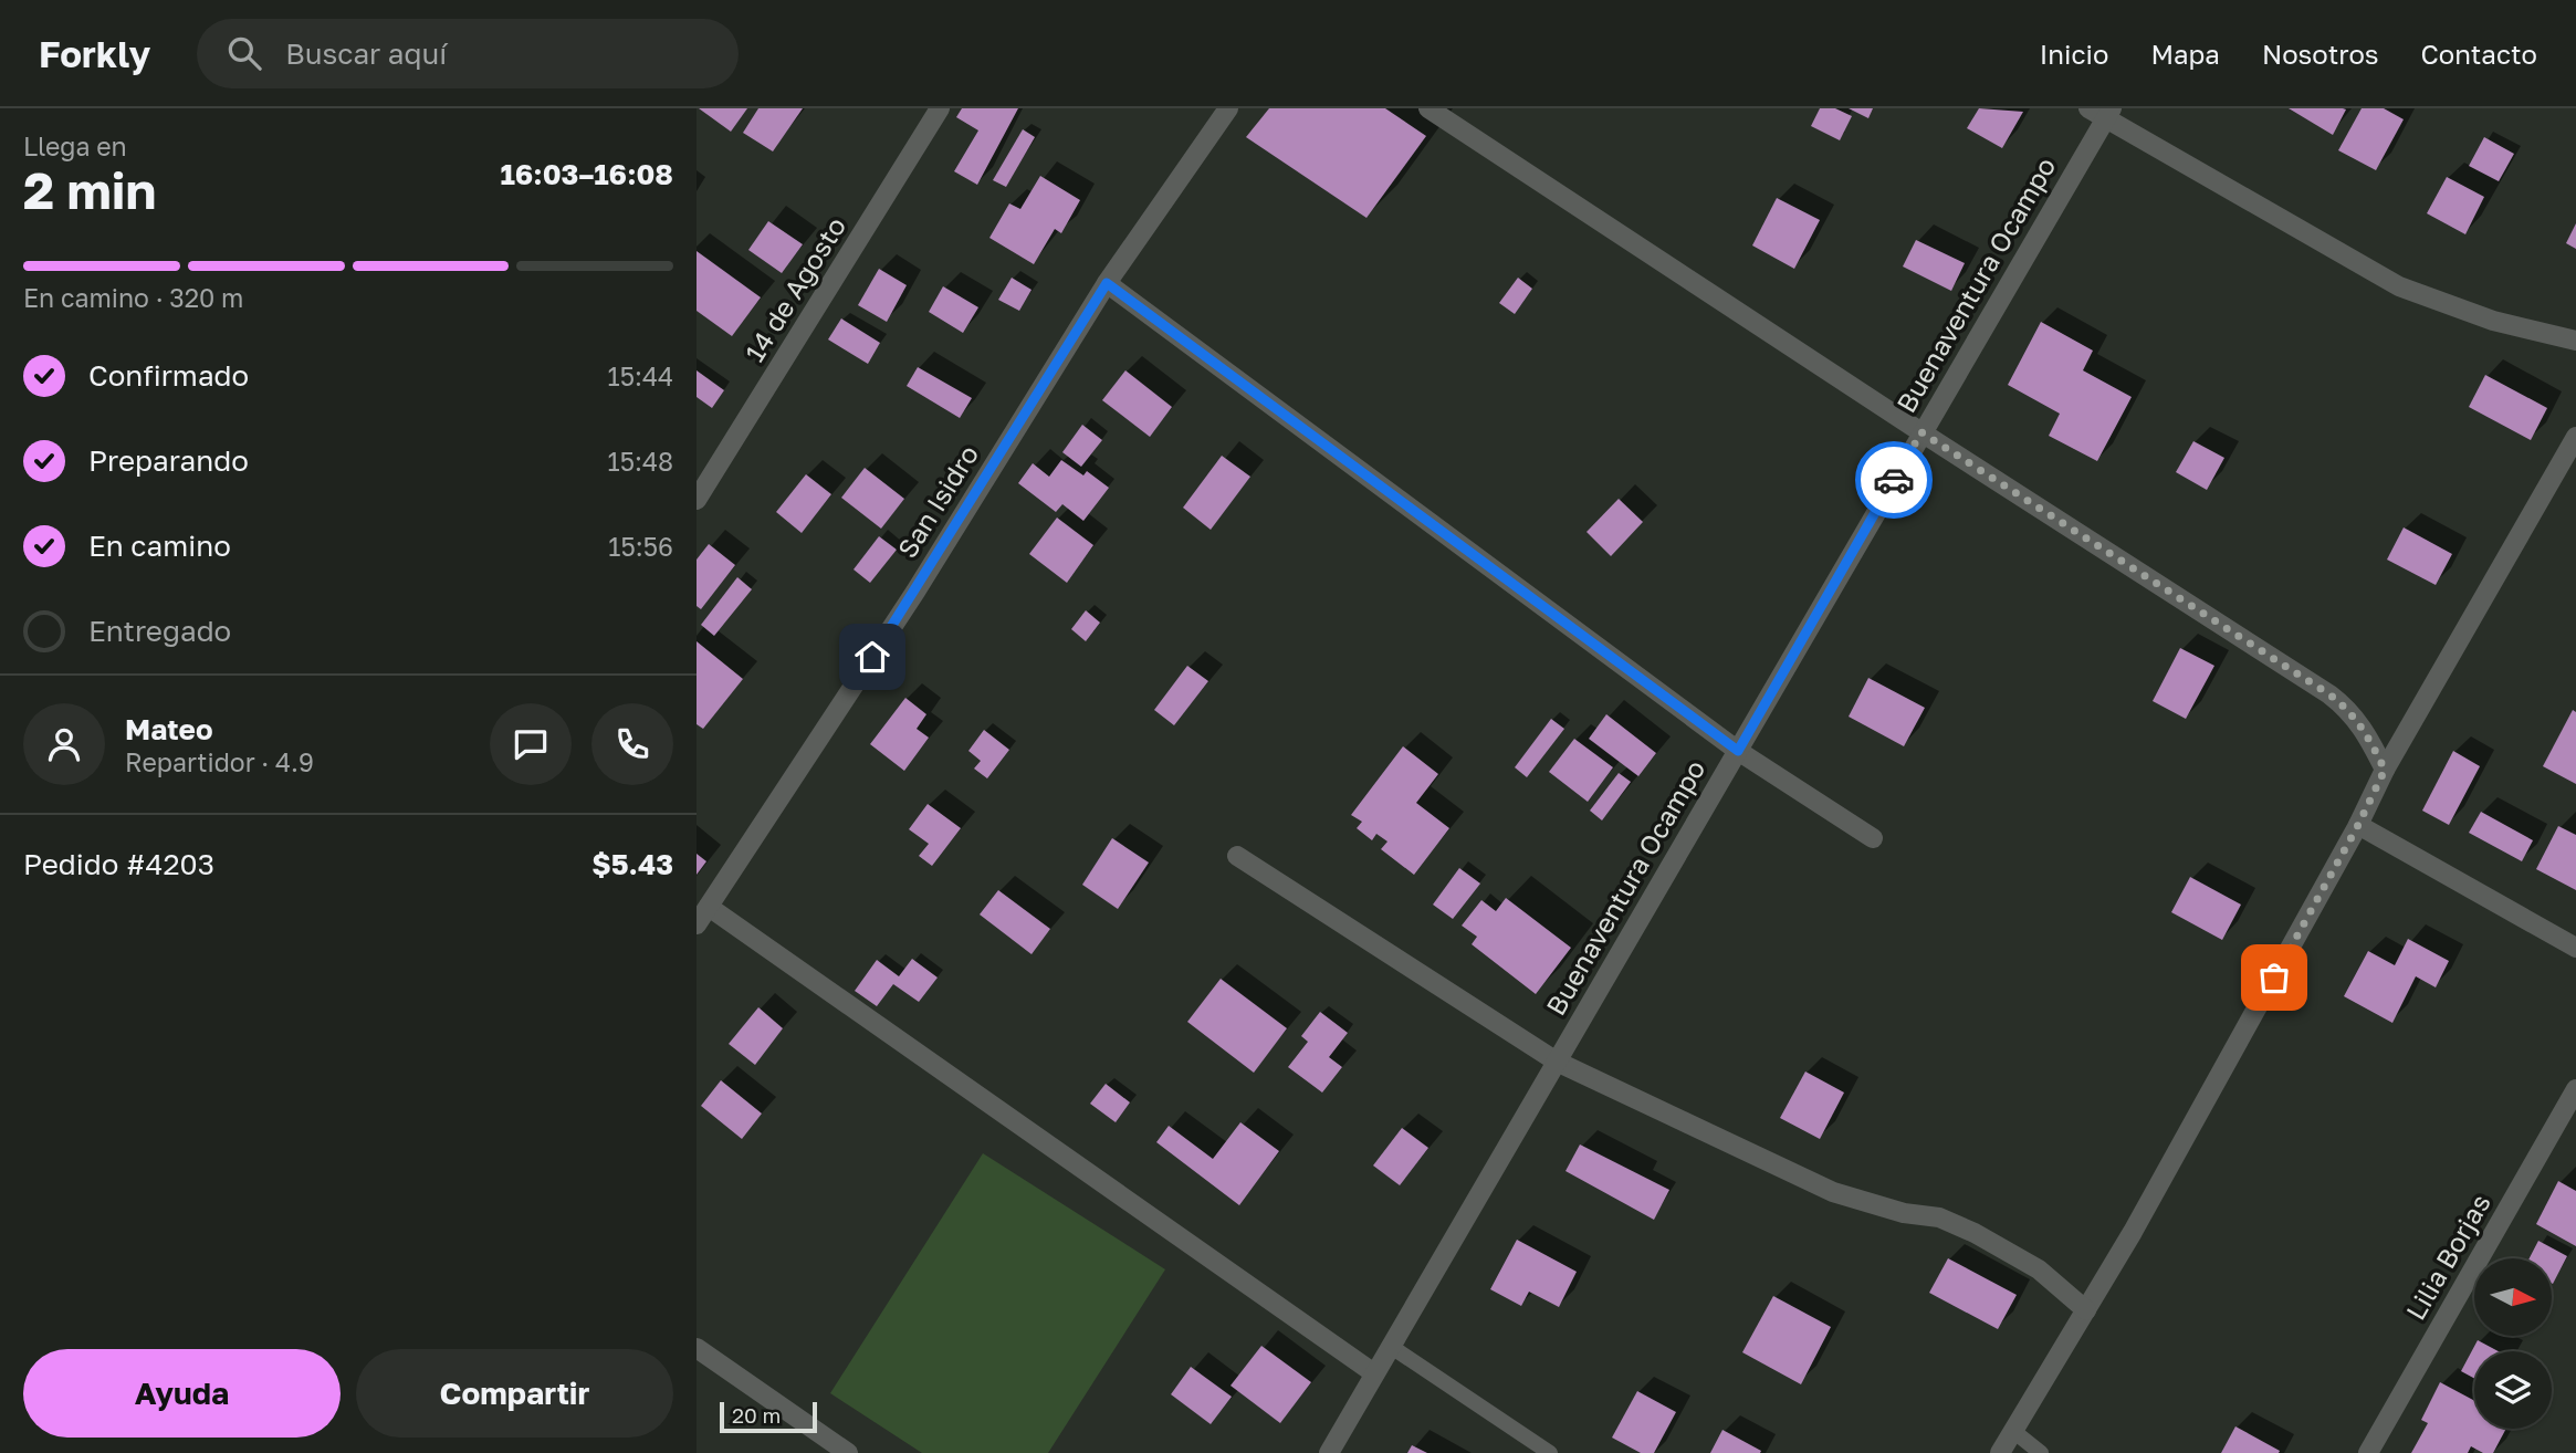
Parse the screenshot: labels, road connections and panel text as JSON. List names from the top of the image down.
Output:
{
  "streets": {
    "street": [
      "Buenaventura Ocampo",
      "14 de Agosto",
      "San Isidro",
      "Lilia Borjas"
    ]
  },
  "scale_bar": "20 m",
  "north": "right",
  "page": {
    "header": "Forkly",
    "search": "Buscar aquí",
    "nav": [
      "Inicio",
      "Mapa",
      "Nosotros",
      "Contacto"
    ],
    "heading": ["2 min", "Llega en", "16:03–16:08"],
    "panel": [
      "Mateo",
      "Repartidor · 4.9",
      "Pedido #4203",
      "$5.43"
    ],
    "bar": "En camino · 320 m",
    "list": [
      ["Confirmado", "15:44"],
      ["Preparando", "15:48"],
      ["En camino", "15:56"],
      "Entregado"
    ],
    "buttons": ["Ayuda", "Compartir"],
    "scale": "20 m"
  }
}
